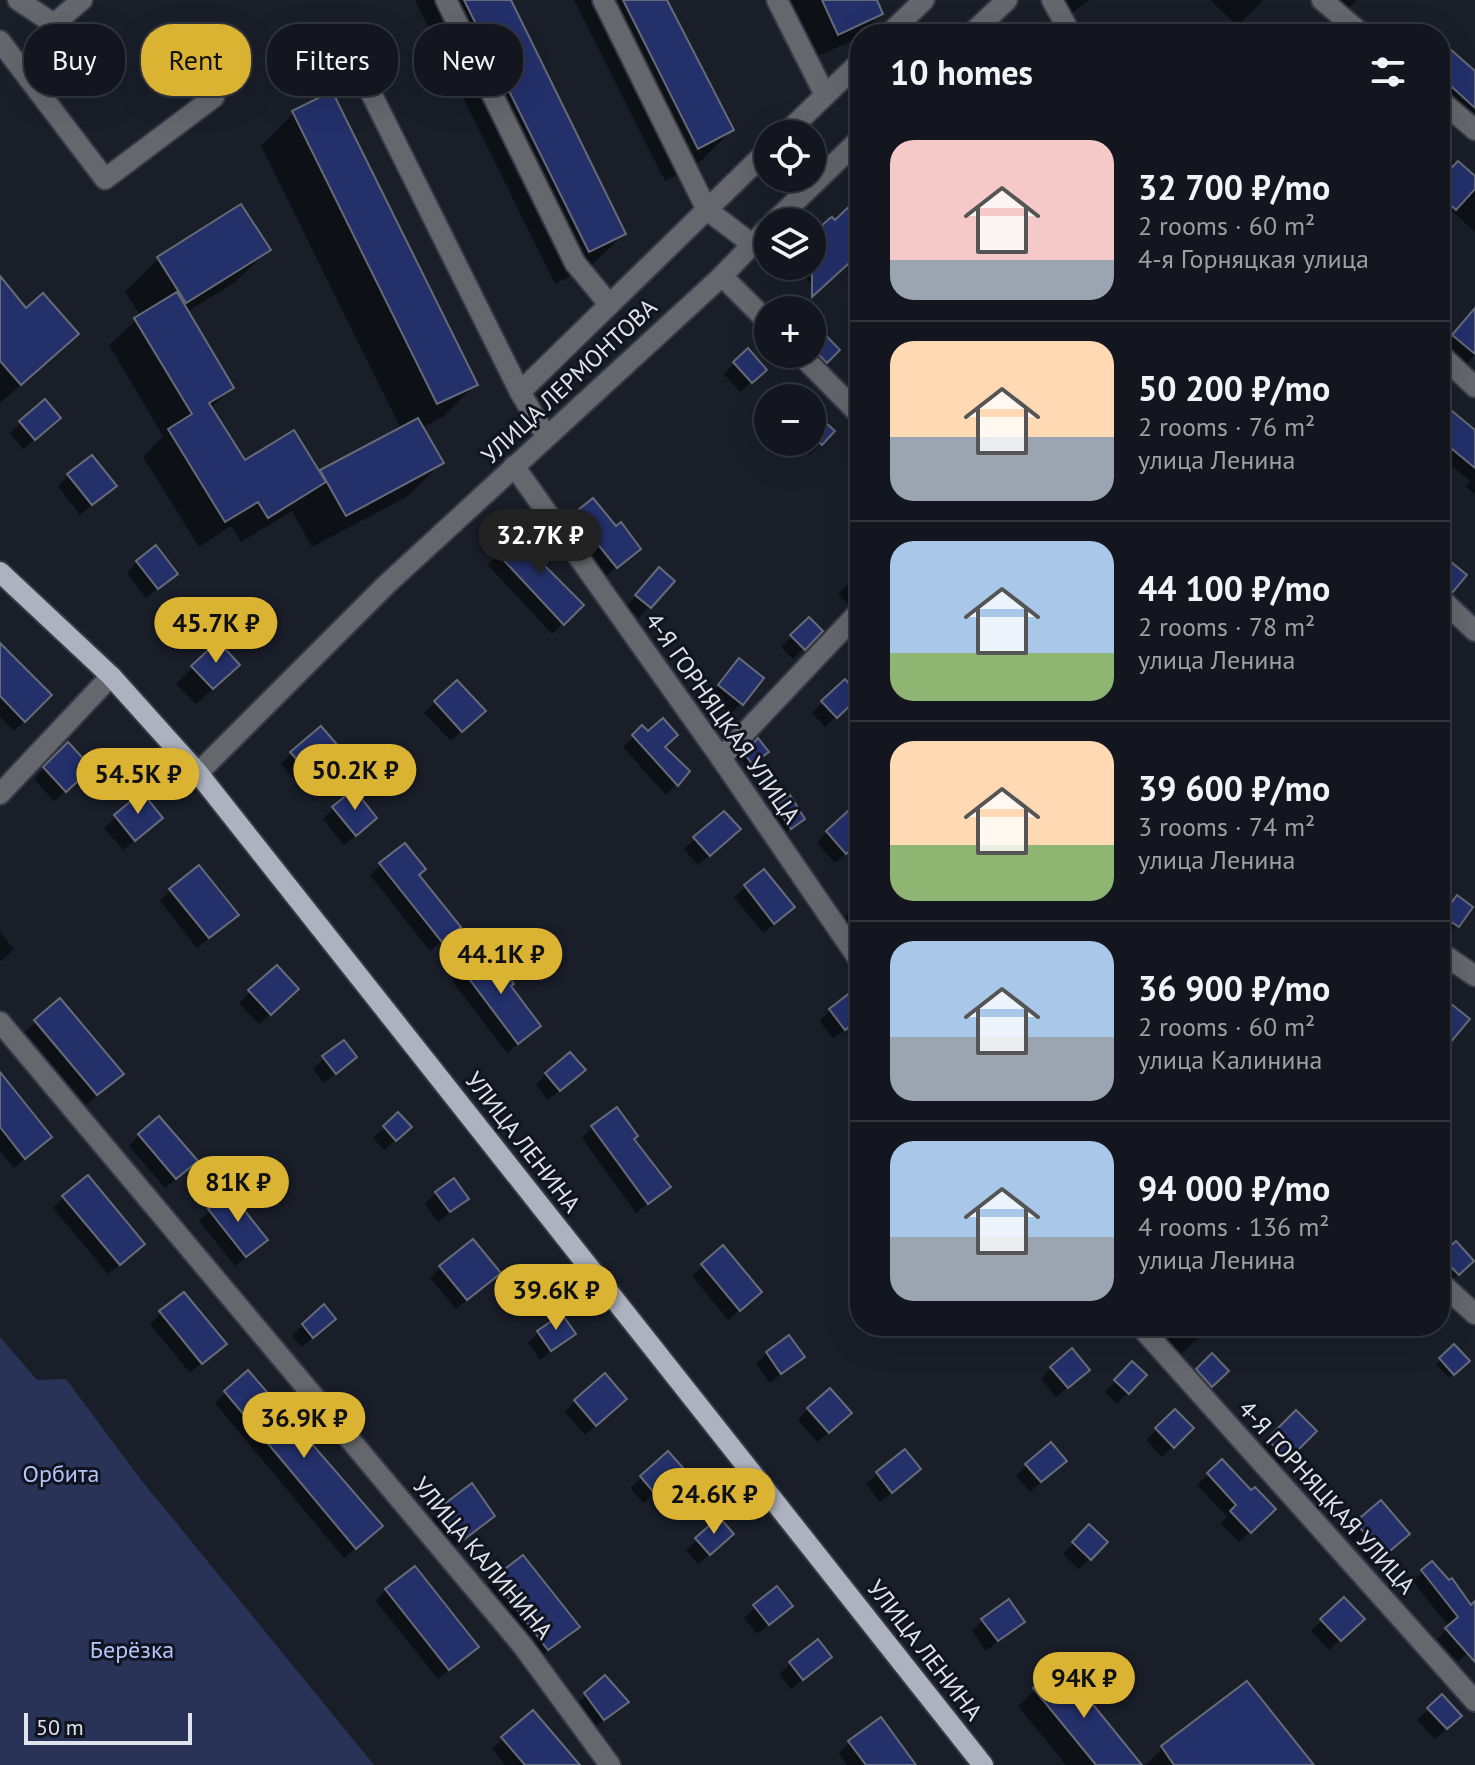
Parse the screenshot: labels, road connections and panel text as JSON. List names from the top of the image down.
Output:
{
  "streets": {
    "main road": ["УЛИЦА ЛЕНИНА"],
    "street": ["УЛИЦА ЛЕРМОНТОВА", "4-Я ГОРНЯЦКАЯ УЛИЦА", "УЛИЦА КАЛИНИНА"]
  },
  "crossings": [
    ["УЛИЦА ЛЕРМОНТОВА", "4-Я ГОРНЯЦКАЯ УЛИЦА"],
    ["УЛИЦА ЛЕРМОНТОВА", "УЛИЦА ЛЕНИНА"]
  ],
  "parks": ["Орбита", "Берёзка"],
  "scale_bar": "50 m",
  "page": {
    "chip": [
      "Buy",
      "Rent",
      "Filters",
      "New"
    ],
    "heading": "10 homes",
    "map_buttons": ["+", "−"],
    "list": [
      {
        "name": "32 700 ₽/mo",
        "note": "2 rooms · 60 m² · 4-я Горняцкая улица"
      },
      {
        "name": "50 200 ₽/mo",
        "note": "2 rooms · 76 m² · улица Ленина"
      },
      {
        "name": "44 100 ₽/mo",
        "note": "2 rooms · 78 m² · улица Ленина"
      },
      {
        "name": "39 600 ₽/mo",
        "note": "3 rooms · 74 m² · улица Ленина"
      },
      {
        "name": "36 900 ₽/mo",
        "note": "2 rooms · 60 m² · улица Калинина"
      },
      {
        "name": "94 000 ₽/mo",
        "note": "4 rooms · 136 m² · улица Ленина"
      }
    ],
    "price": [
      "32.7K ₽",
      "45.7K ₽",
      "50.2K ₽",
      "54.5K ₽",
      "44.1K ₽",
      "81K ₽",
      "39.6K ₽",
      "36.9K ₽",
      "24.6K ₽",
      "94K ₽"
    ],
    "scale": "50 m"
  }
}
